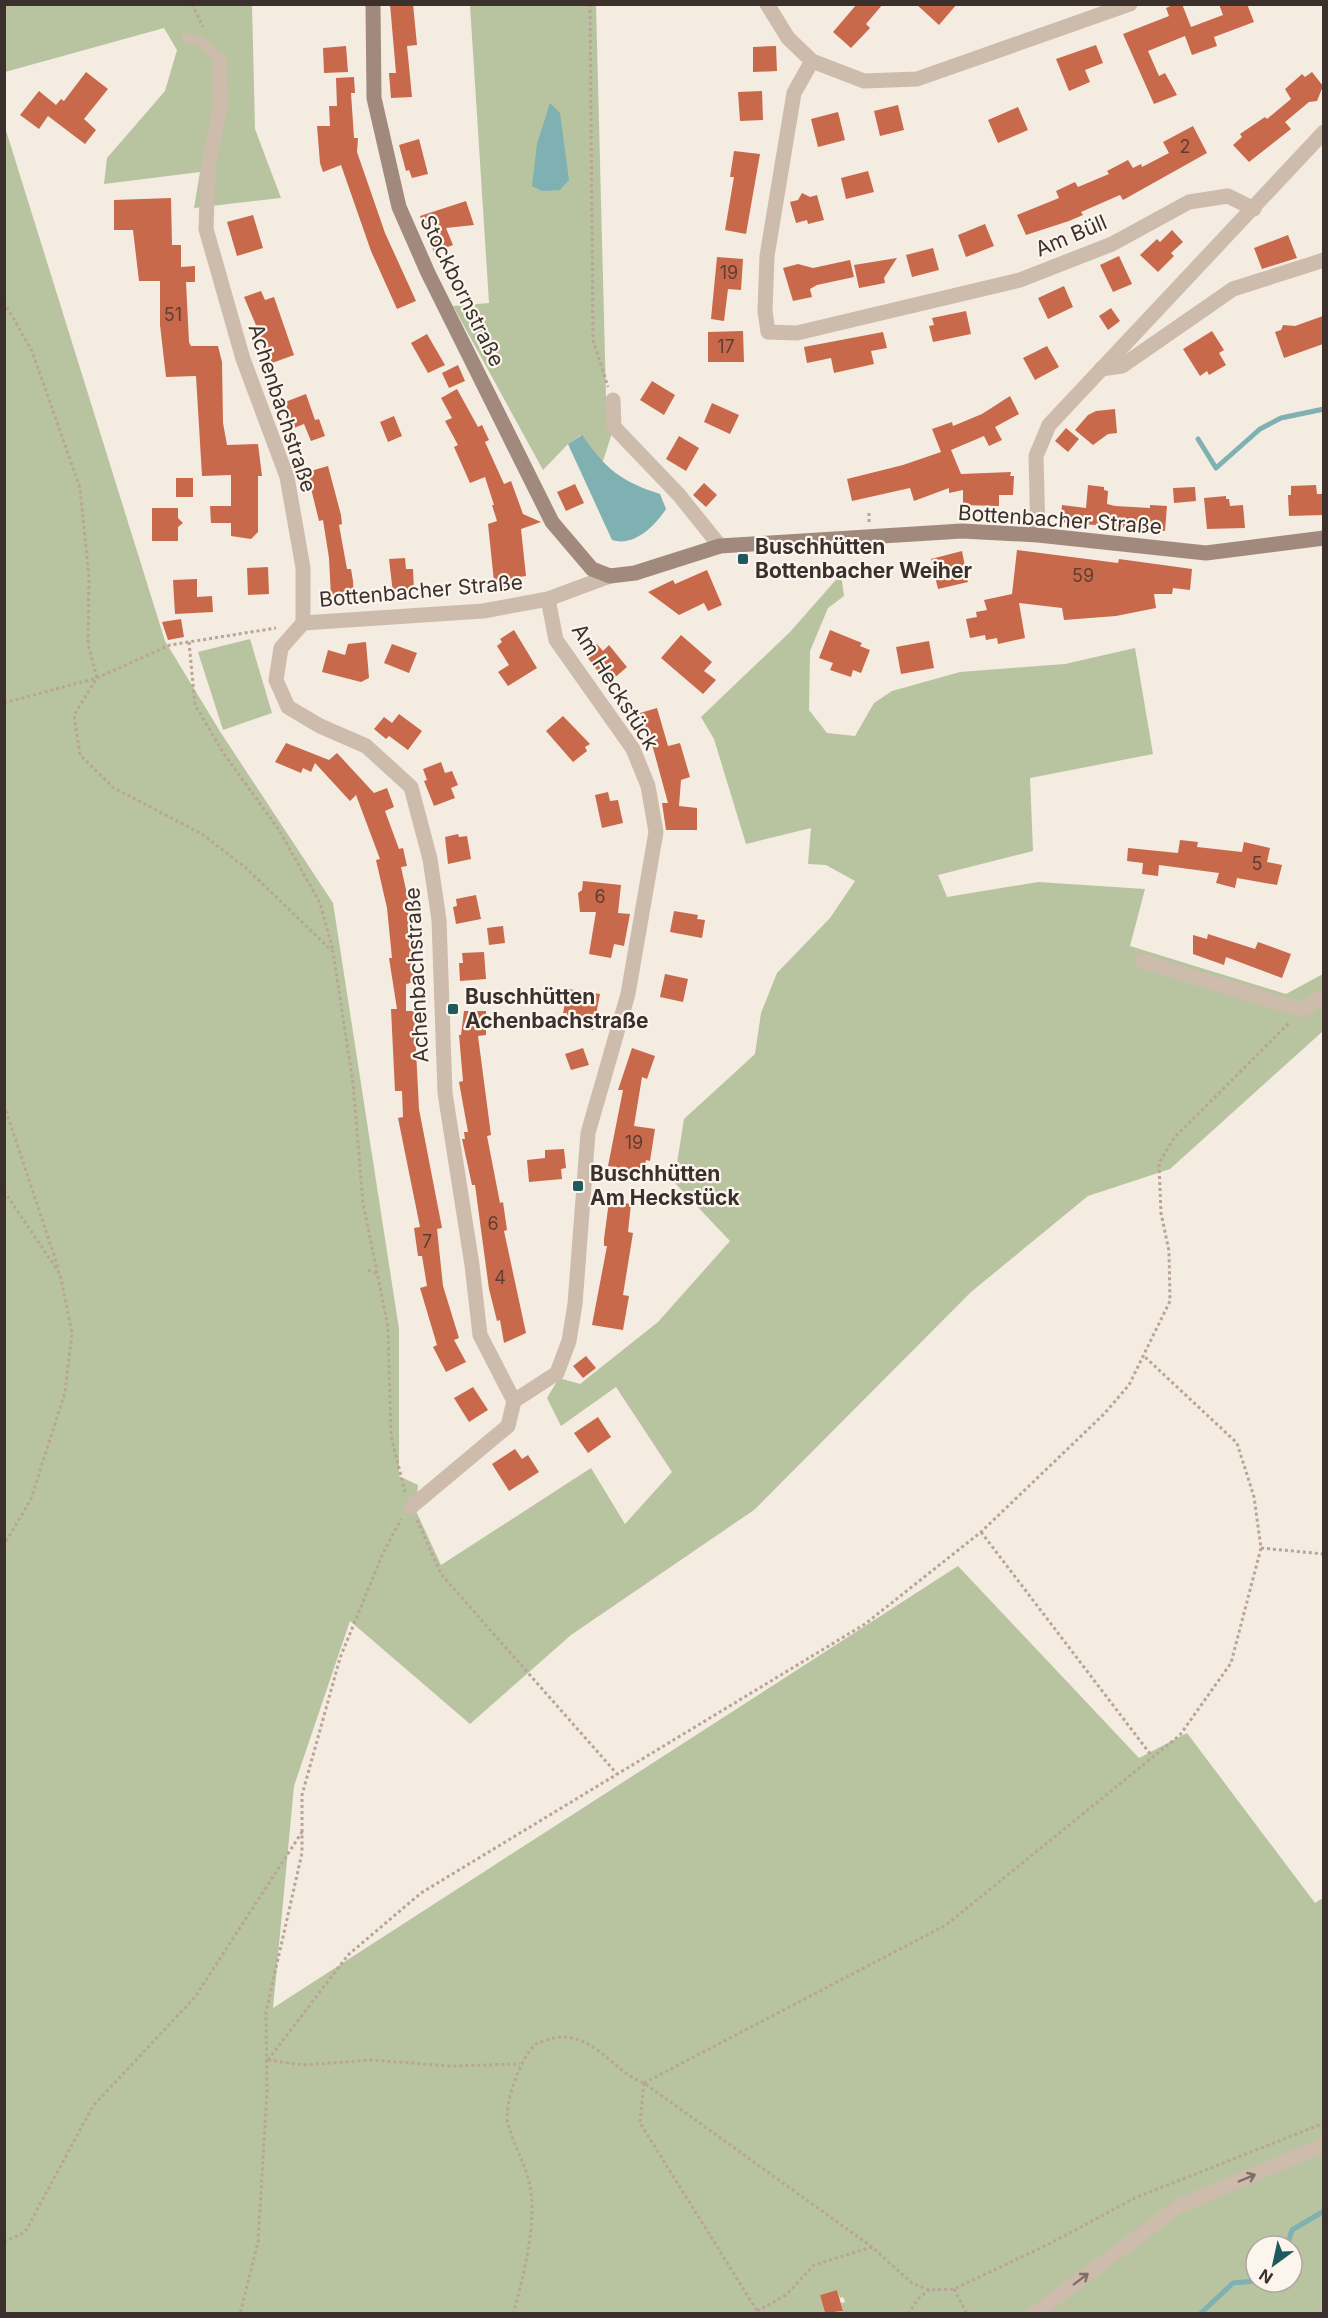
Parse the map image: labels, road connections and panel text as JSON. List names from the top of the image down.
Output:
{
  "streets": {
    "street": [
      "Am Büll",
      "Stockbornstraße",
      "Achenbachstraße",
      "Bottenbacher Straße",
      "Am Heckstück"
    ]
  },
  "crossings": [
    ["Stockbornstraße", "Bottenbacher Straße"],
    ["Achenbachstraße", "Bottenbacher Straße"],
    ["Achenbachstraße", "Am Heckstück"],
    ["Bottenbacher Straße", "Am Heckstück"]
  ],
  "places": {
    "transit": ["Buschhütten Bottenbacher Weiher", "Buschhütten Achenbachstraße", "Buschhütten Am Heckstück"]
  },
  "house_numbers": [
    "2",
    "19",
    "51",
    "17",
    "59",
    "5",
    "6",
    "19",
    "6",
    "7",
    "4"
  ],
  "north": "bottom left"
}
